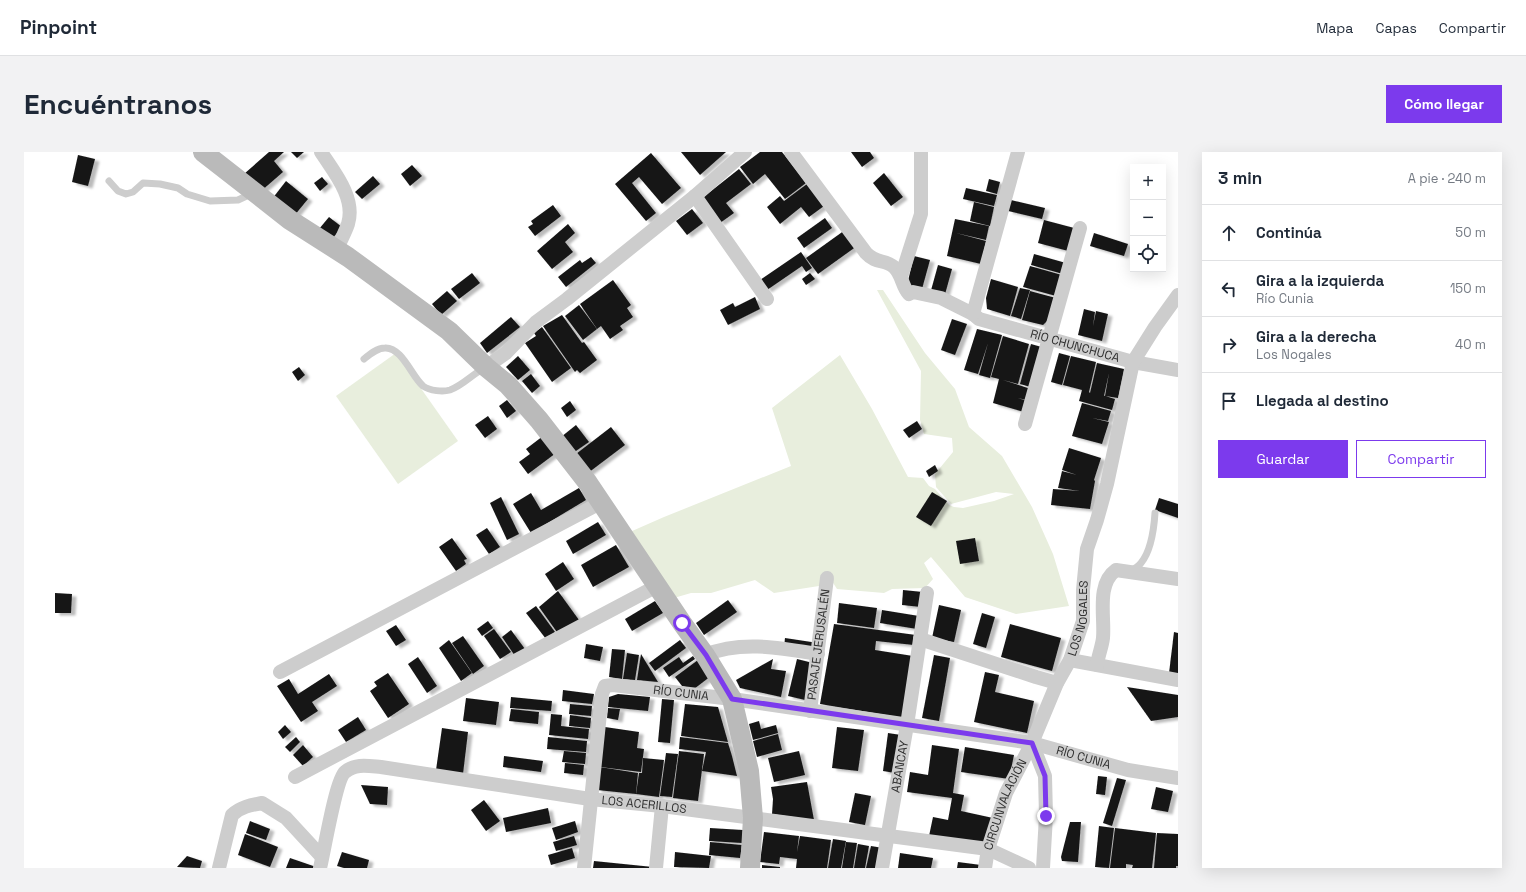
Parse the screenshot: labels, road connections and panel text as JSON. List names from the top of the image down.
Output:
{
  "streets": {
    "street": [
      "RÍO CHUNCHUCA",
      "LOS NOGALES",
      "PASAJE JERUSALÉN",
      "RÍO CUNIA",
      "ABANCAY",
      "LOS ACERILLOS",
      "CIRCUNVALACIÓN"
    ]
  },
  "crossings": [
    ["RÍO CHUNCHUCA", "LOS NOGALES"],
    ["LOS NOGALES", "RÍO CUNIA"],
    ["LOS NOGALES", "CIRCUNVALACIÓN"],
    ["PASAJE JERUSALÉN", "RÍO CUNIA"],
    ["RÍO CUNIA", "ABANCAY"],
    ["RÍO CUNIA", "LOS ACERILLOS"],
    ["RÍO CUNIA", "CIRCUNVALACIÓN"],
    ["ABANCAY", "LOS ACERILLOS"],
    ["LOS ACERILLOS", "CIRCUNVALACIÓN"]
  ],
  "page": {
    "header": "Pinpoint",
    "nav": ["Mapa", "Capas", "Compartir"],
    "buttons": [
      "Cómo llegar",
      ["Guardar", "Compartir"]
    ],
    "title": "Encuéntranos",
    "heading": ["3 min", "A pie · 240 m"],
    "map_buttons": ["+", "−"],
    "list": [
      ["Continúa", "50 m"],
      ["Gira a la izquierda", "Río Cunia", "150 m"],
      ["Gira a la derecha", "Los Nogales", "40 m"],
      "Llegada al destino"
    ]
  }
}
